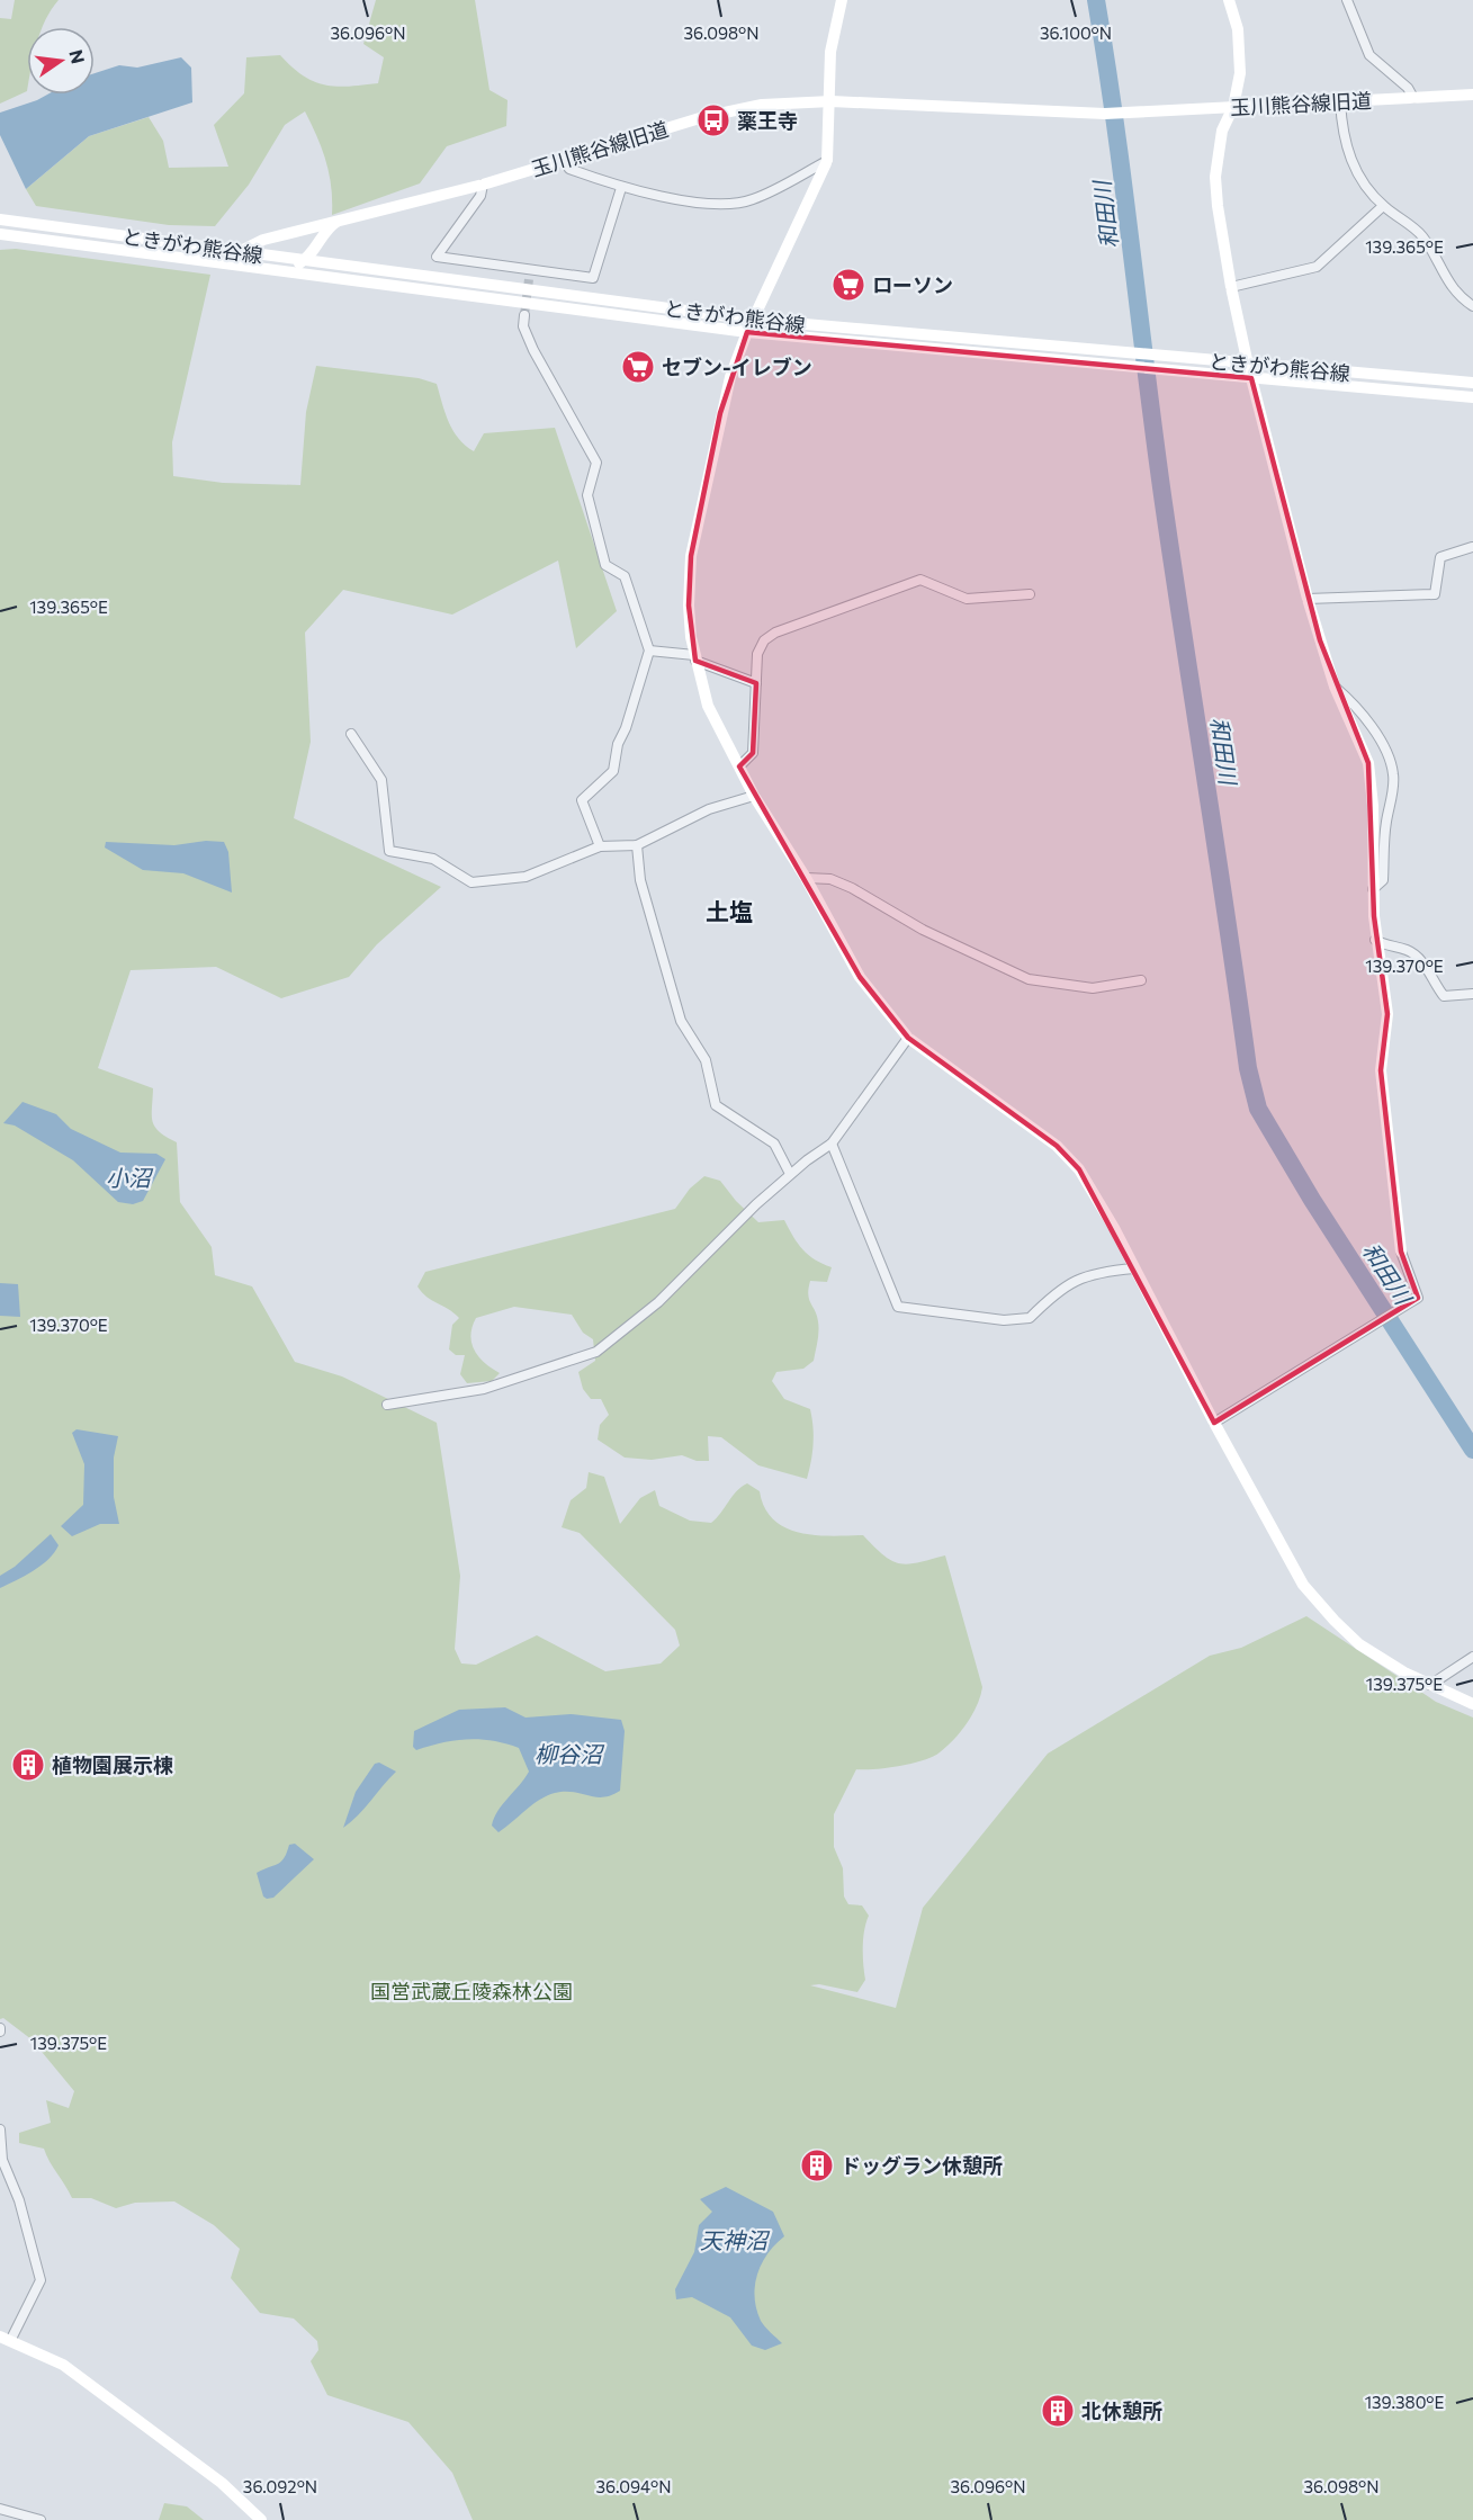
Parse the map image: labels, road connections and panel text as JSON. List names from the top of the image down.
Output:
{
  "streets": {
    "street": ["玉川熊谷線旧道", "ときがわ熊谷線"]
  },
  "crossings": [
    ["玉川熊谷線旧道", "ときがわ熊谷線"]
  ],
  "districts": ["土塩"],
  "water": [
    "和田川",
    "小沼",
    "柳谷沼",
    "天神沼"
  ],
  "parks": ["国営武蔵丘陵森林公園"],
  "places": {
    "bus stop": ["薬王寺"],
    "supermarket": ["ローソン", "セブン-イレブン"],
    "building": ["植物園展示棟", "ドッグラン休憩所", "北休憩所"]
  },
  "north": "right",
  "coordinates": [
    "36.096°N",
    "36.098°N",
    "36.100°N",
    "139.365°E",
    "139.370°E",
    "139.375°E",
    "139.380°E",
    "36.092°N",
    "36.094°N"
  ]
}
